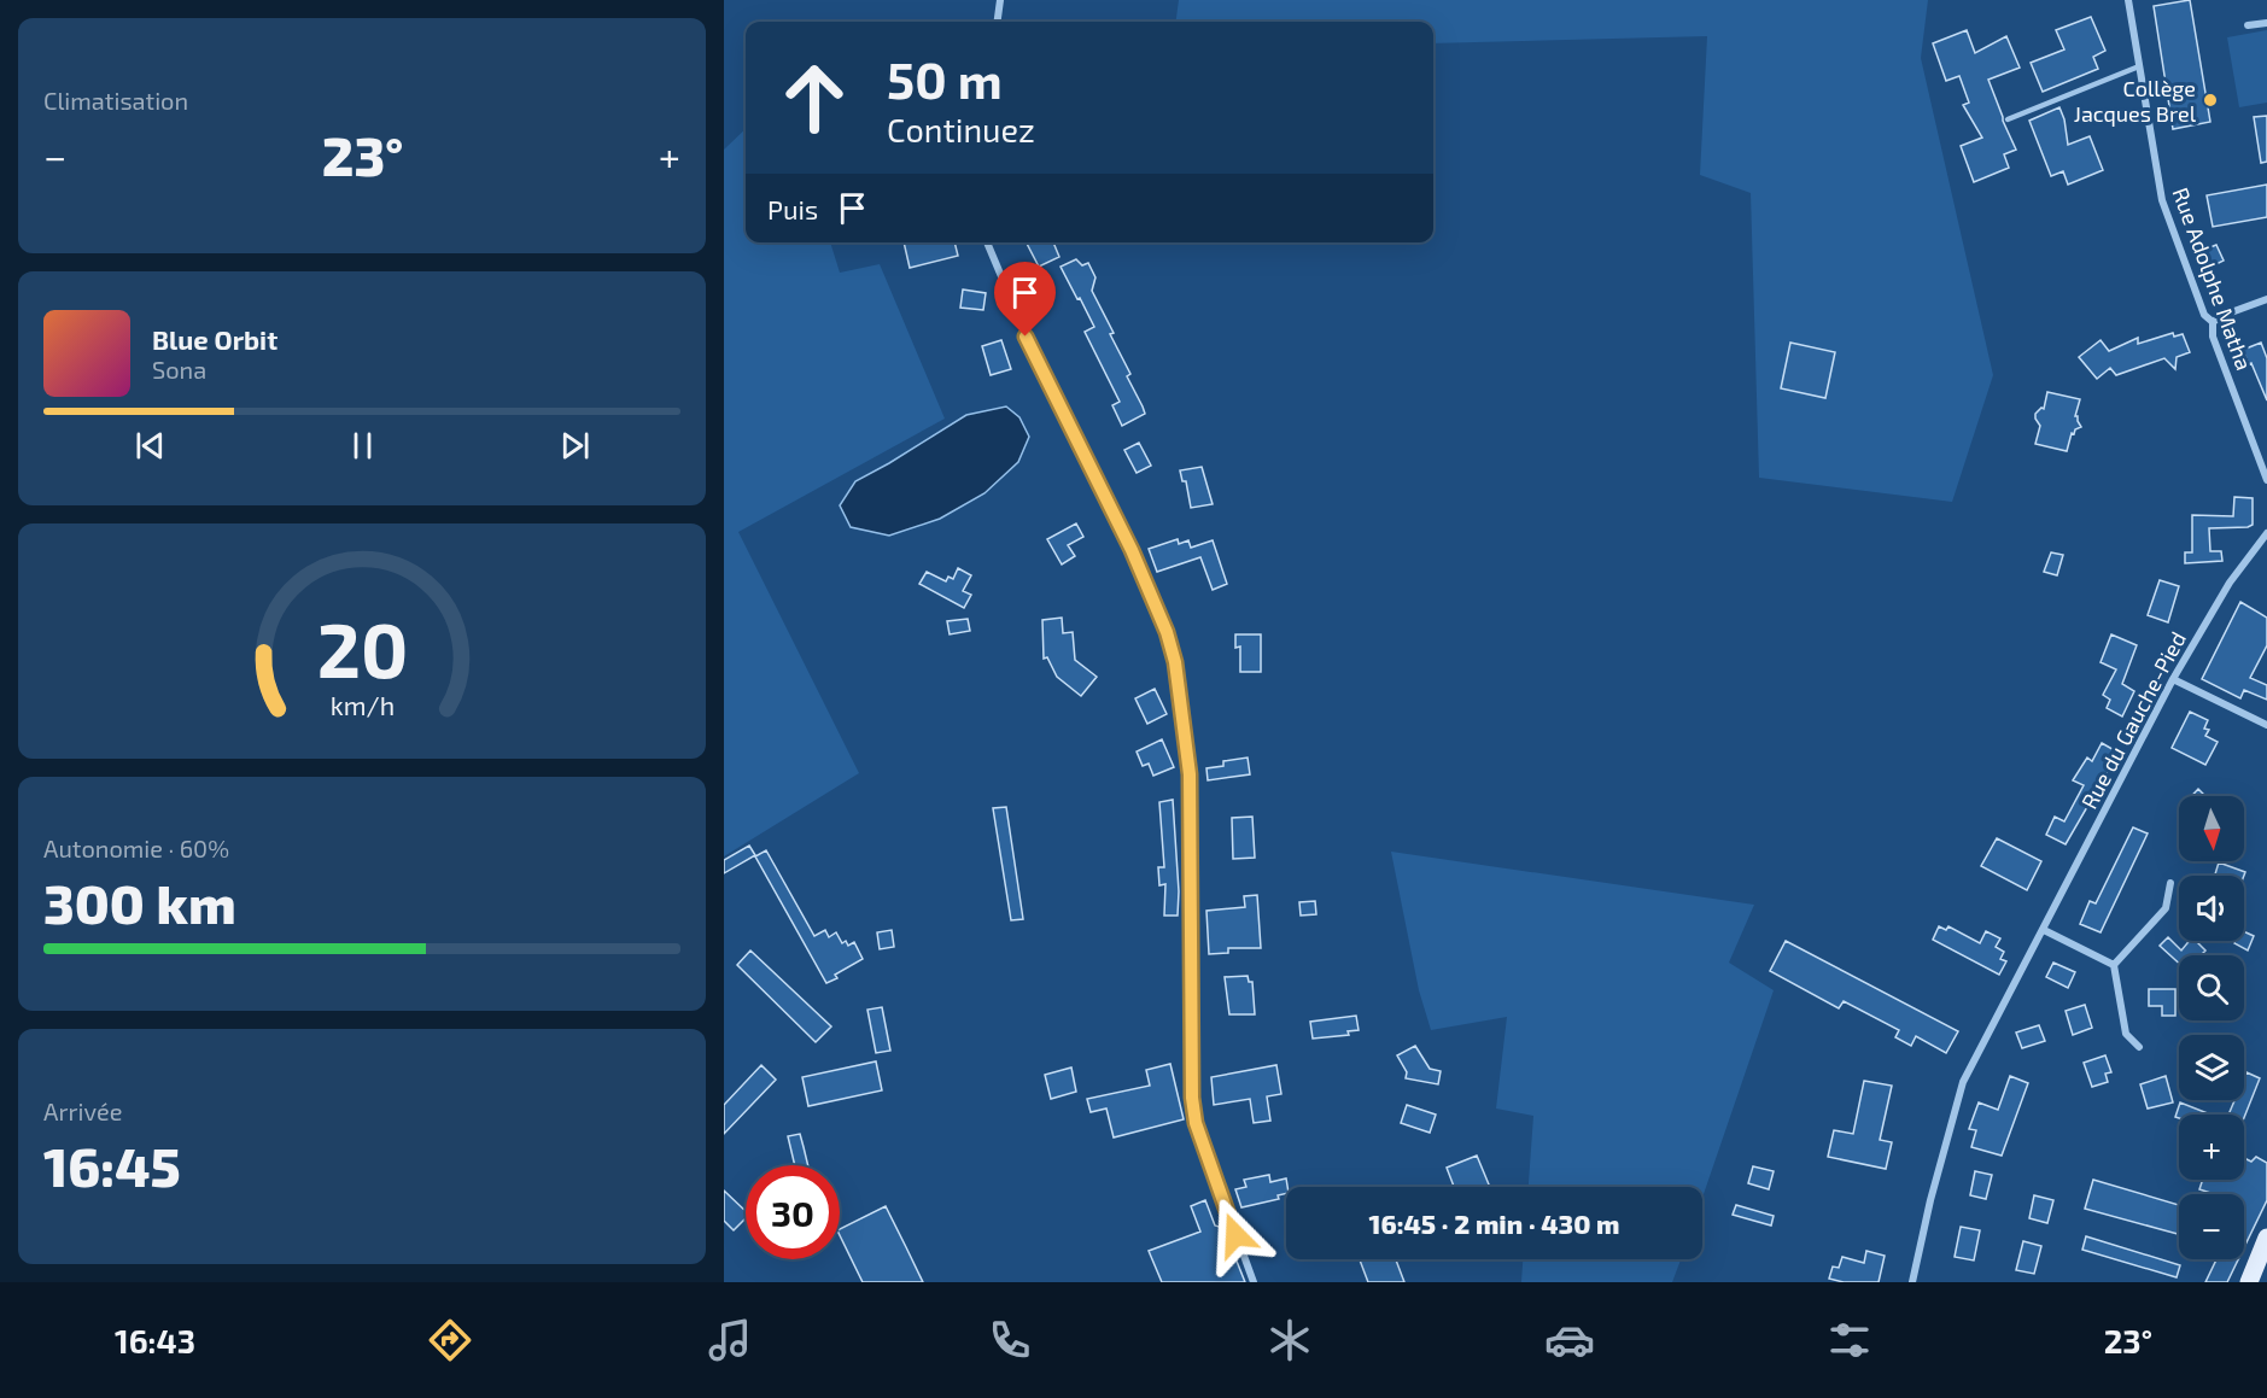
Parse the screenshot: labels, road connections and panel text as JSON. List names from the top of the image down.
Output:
{
  "streets": {
    "street": ["Rue Adolphe Matha", "Rue du Gauche-Pied"]
  },
  "places": ["Collège Jacques Brel"],
  "north": "bottom",
  "page": {
    "tile": [
      "Climatisation",
      ["Autonomie · 60%", "300 km"],
      ["Arrivée", "16:45"]
    ],
    "turn": ["50 m", "Continuez"],
    "heat": ["−", "23°", "+"],
    "then": "Puis",
    "song": ["Blue Orbit", "Sona"],
    "map_buttons": ["+", "−"],
    "limit": "30",
    "trip": "16:45 · 2 min · 430 m",
    "tabs": ["16:43", "23°"],
    "gauge": ["20", "km/h"]
  }
}
